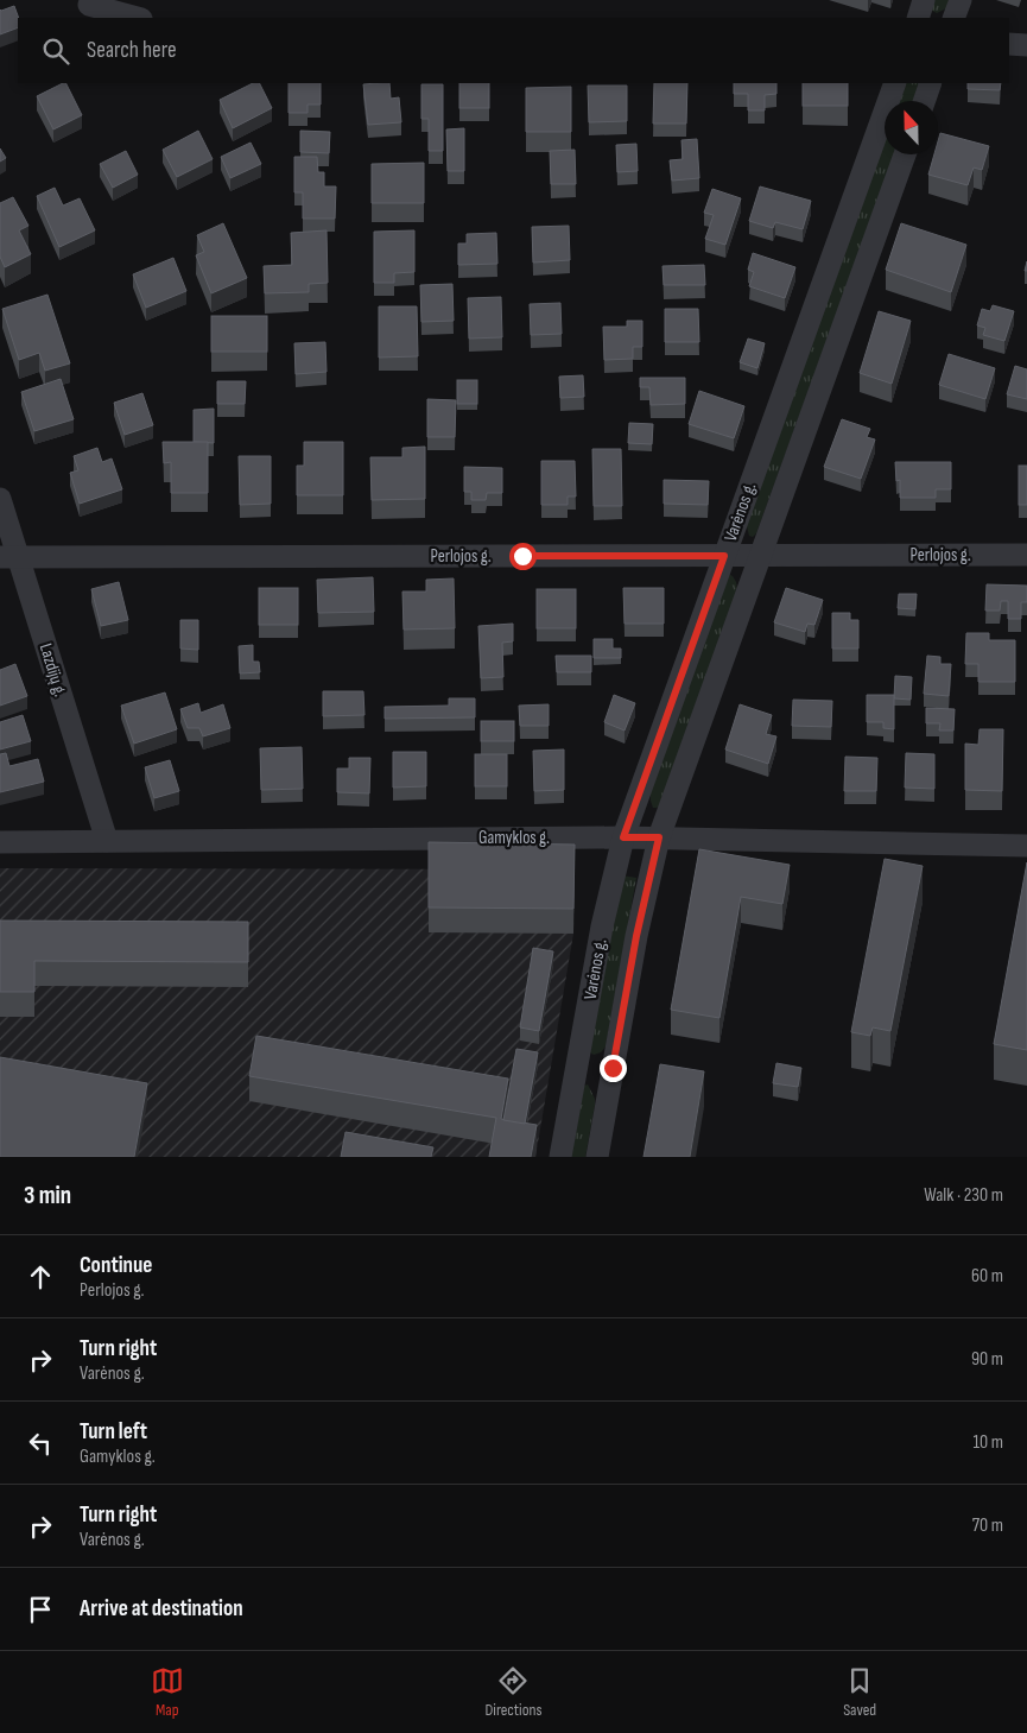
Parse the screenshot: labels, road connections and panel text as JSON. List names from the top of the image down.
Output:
{
  "streets": {
    "street": [
      "Varėnos g.",
      "Perlojos g.",
      "Lazdijų g.",
      "Gamyklos g."
    ]
  },
  "crossings": [
    ["Varėnos g.", "Perlojos g."],
    ["Varėnos g.", "Gamyklos g."],
    ["Perlojos g.", "Lazdijų g."],
    ["Lazdijų g.", "Gamyklos g."]
  ],
  "north": "top",
  "page": {
    "search": "Search here",
    "heading": ["3 min", "Walk · 230 m"],
    "list": [
      ["Continue", "Perlojos g.", "60 m"],
      ["Turn right", "Varėnos g.", "90 m"],
      ["Turn left", "Gamyklos g.", "10 m"],
      ["Turn right", "Varėnos g.", "70 m"],
      "Arrive at destination"
    ],
    "nav": ["Map", "Directions", "Saved"]
  }
}
